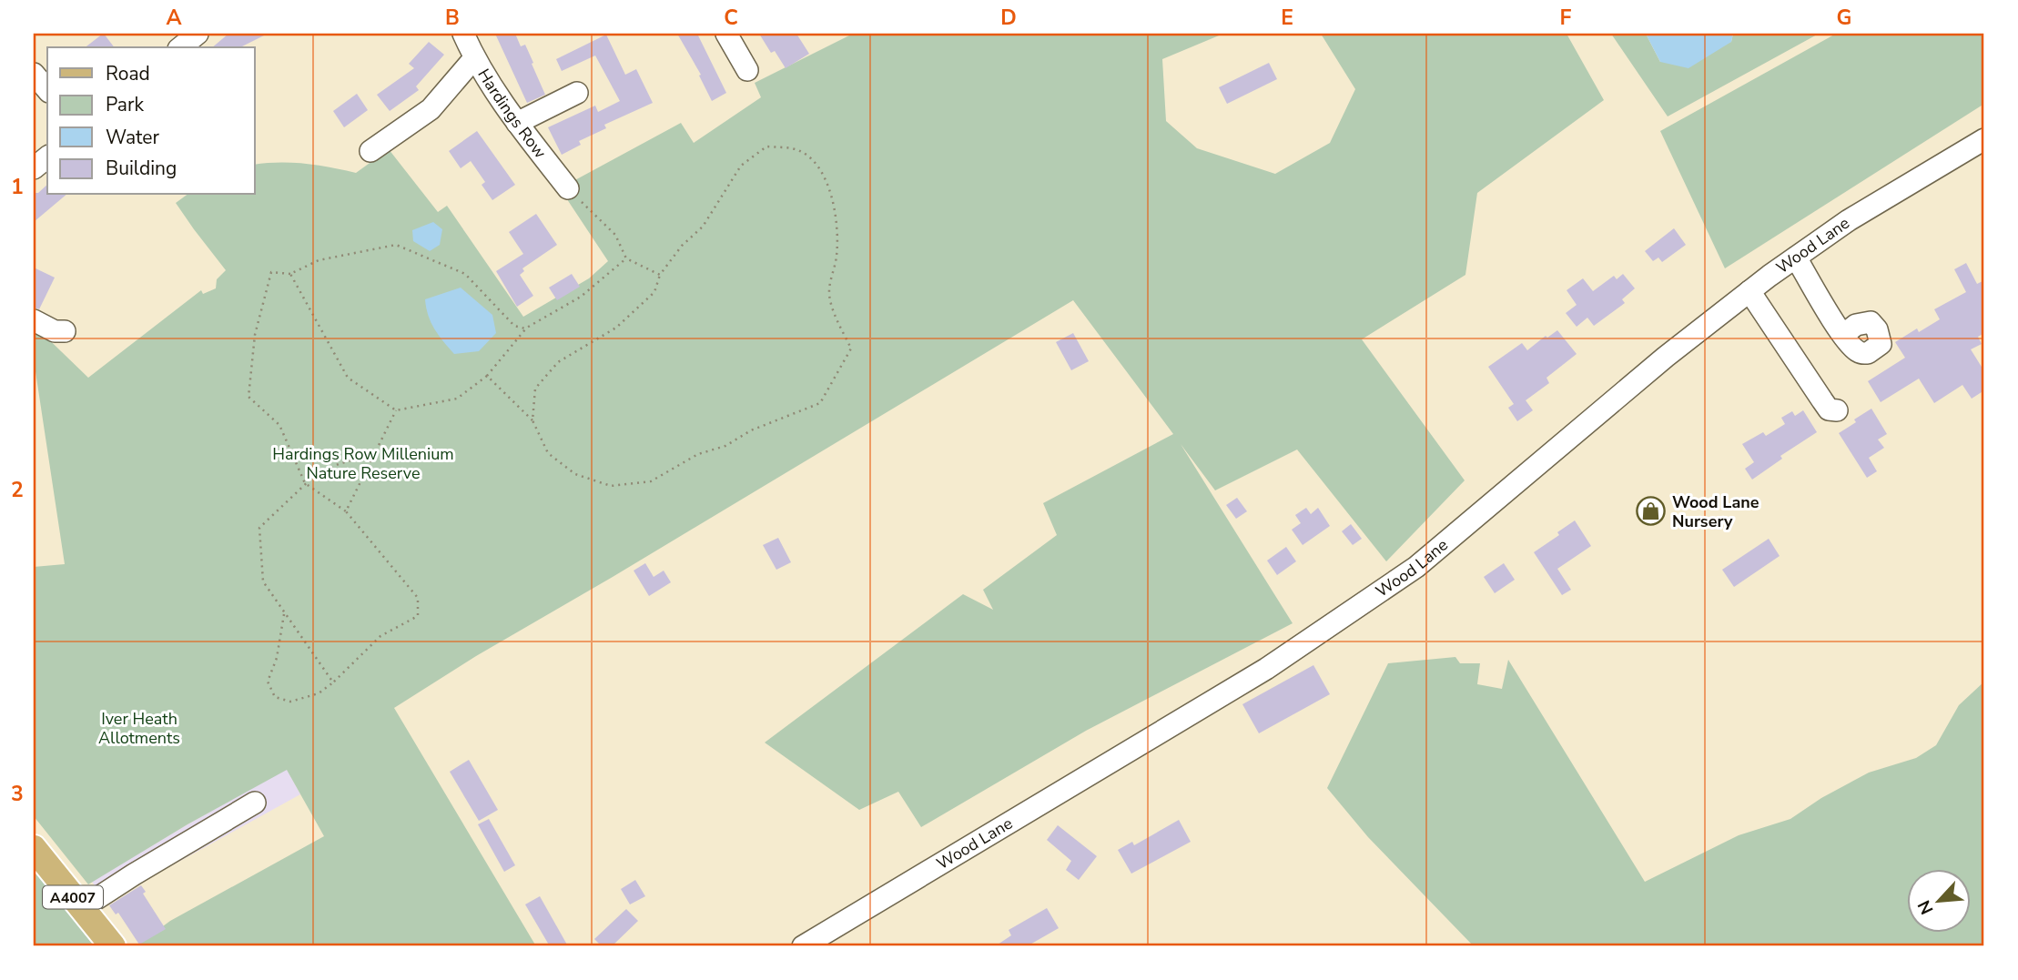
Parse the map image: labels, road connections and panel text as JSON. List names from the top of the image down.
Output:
{
  "streets": {
    "main road": ["A4007"],
    "street": ["Hardings Row", "Wood Lane"]
  },
  "parks": ["Hardings Row Millenium Nature Reserve", "Iver Heath Allotments"],
  "places": {
    "shop": ["Wood Lane Nursery"]
  },
  "legend": [
    "Road",
    "Park",
    "Water",
    "Building"
  ],
  "north": "bottom left",
  "grid": {
    "columns": [
      "A",
      "B",
      "C",
      "D",
      "E",
      "F",
      "G"
    ],
    "rows": ["1", "2", "3"]
  }
}
